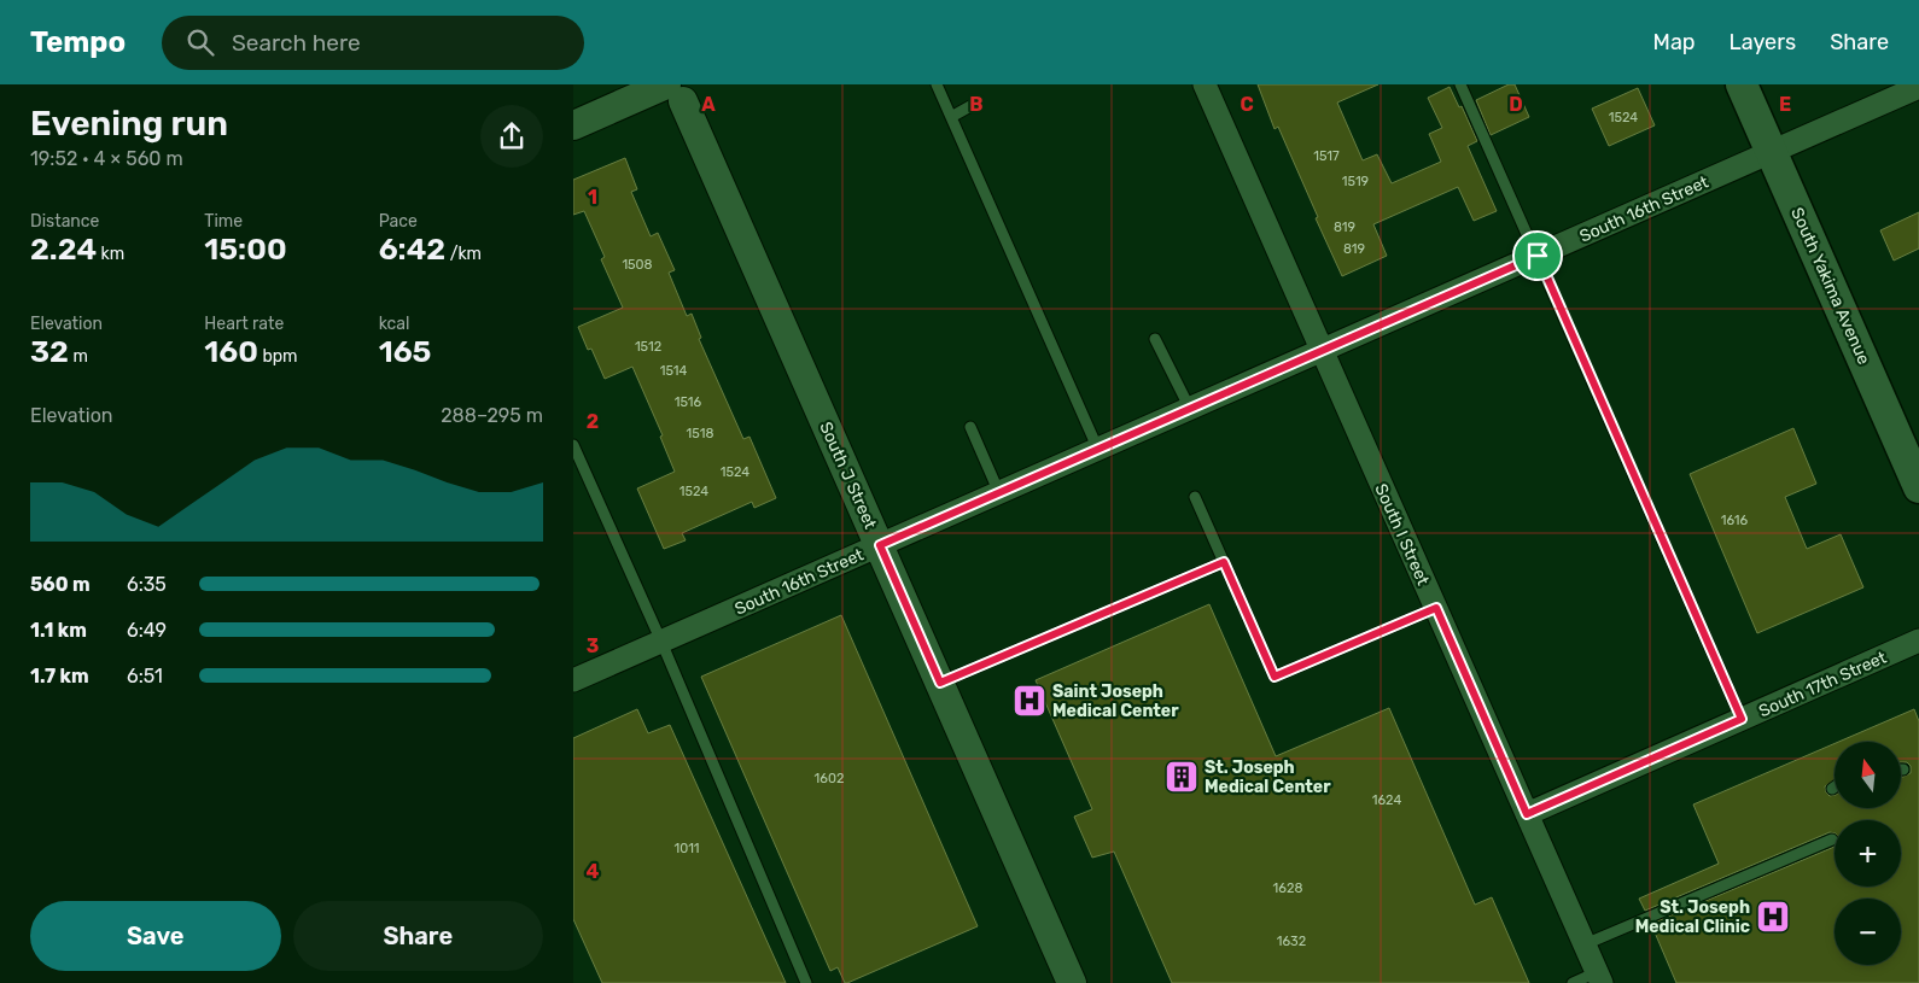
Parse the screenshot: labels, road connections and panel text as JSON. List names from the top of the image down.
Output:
{
  "streets": {
    "main road": ["South Yakima Avenue"],
    "street": [
      "South 16th Street",
      "South J Street",
      "South I Street",
      "South 17th Street"
    ]
  },
  "crossings": [
    ["South 16th Street", "South Yakima Avenue"],
    ["South 16th Street", "South J Street"],
    ["South 16th Street", "South I Street"],
    ["South I Street", "South 17th Street"]
  ],
  "places": {
    "hospital": ["Saint Joseph Medical Center", "St. Joseph Medical Clinic"],
    "building": ["St. Joseph Medical Center"]
  },
  "house_numbers": [
    "1524",
    "1517",
    "1519",
    "819",
    "819",
    "1508",
    "1512",
    "1514",
    "1516",
    "1518",
    "1524",
    "1524",
    "1616",
    "1602",
    "1624",
    "1011",
    "1628",
    "1632"
  ],
  "north": "top",
  "page": {
    "header": "Tempo",
    "search": "Search here",
    "nav": ["Map", "Layers", "Share"],
    "heading": ["Evening run", "19:52 · 4 × 560 m"],
    "stats": [
      ["Distance", "2.24 km"],
      ["Time", "15:00"],
      ["Pace", "6:42 /km"],
      ["Elevation", "32 m"],
      ["Heart rate", "160 bpm"],
      ["kcal", "165"]
    ],
    "chart": ["Elevation", "288–295 m"],
    "list": [
      {
        "name": "560 m",
        "note": "6:35"
      },
      {
        "name": "1.1 km",
        "note": "6:49"
      },
      {
        "name": "1.7 km",
        "note": "6:51"
      }
    ],
    "map_buttons": ["+", "−"],
    "buttons": ["Save", "Share"]
  },
  "grid": {
    "columns": [
      "A",
      "B",
      "C",
      "D",
      "E"
    ],
    "rows": [
      "1",
      "2",
      "3",
      "4"
    ]
  }
}
